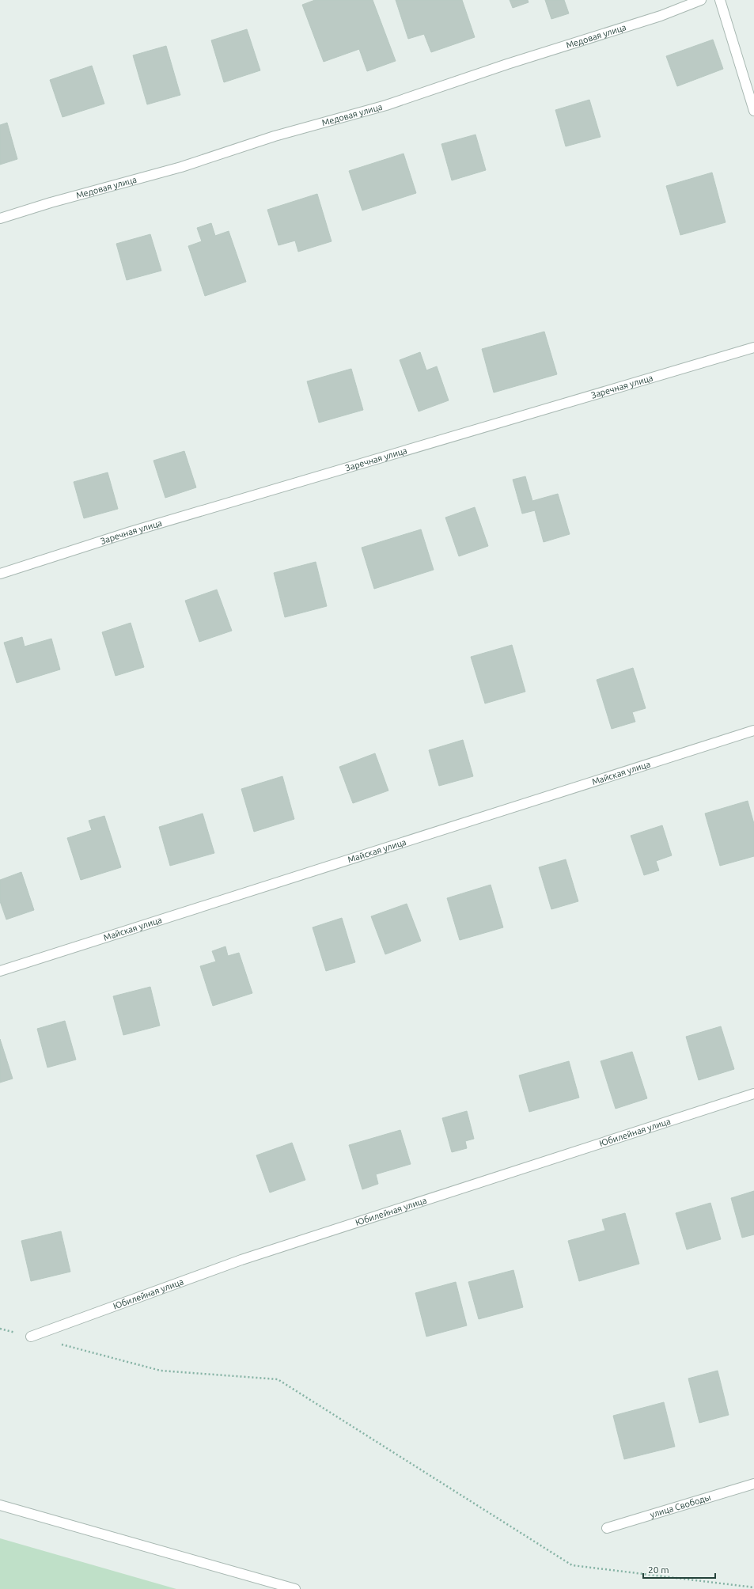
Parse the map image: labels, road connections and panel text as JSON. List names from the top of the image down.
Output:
{
  "streets": {
    "street": [
      "Медовая улица",
      "Заречная улица",
      "Майская улица",
      "Юбилейная улица",
      "улица Свободы"
    ]
  },
  "scale_bar": "20 m"
}
